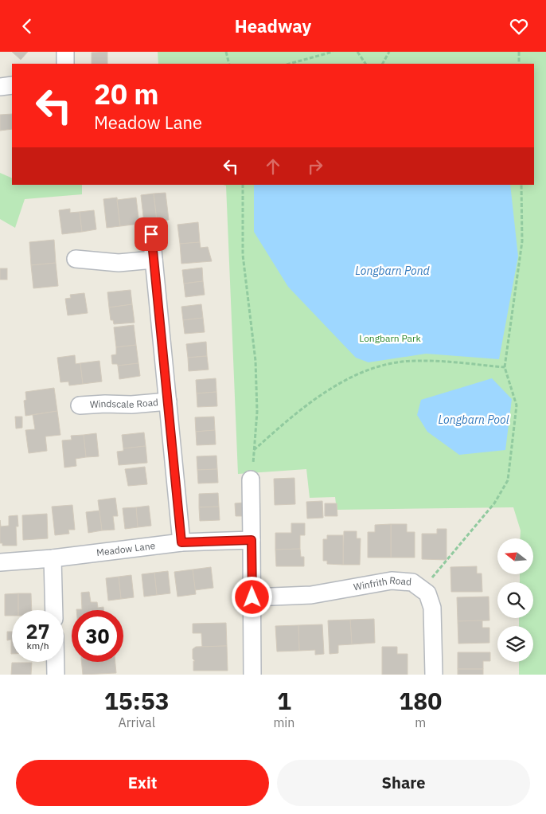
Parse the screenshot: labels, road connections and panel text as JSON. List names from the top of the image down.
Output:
{
  "streets": {
    "street": ["Windscale Road", "Meadow Lane", "Winfrith Road"]
  },
  "crossings": [
    ["Windscale Road", "Meadow Lane"]
  ],
  "water": ["Longbarn Pond", "Longbarn Pool"],
  "parks": ["Longbarn Park"],
  "north": "left",
  "page": {
    "header": "Headway",
    "turn": ["20 m", "Meadow Lane"],
    "speed": "27 km/h",
    "limit": "30",
    "eta": [
      "15:53",
      "Arrival",
      "1",
      "min",
      "180",
      "m"
    ],
    "buttons": ["Exit", "Share"]
  }
}
